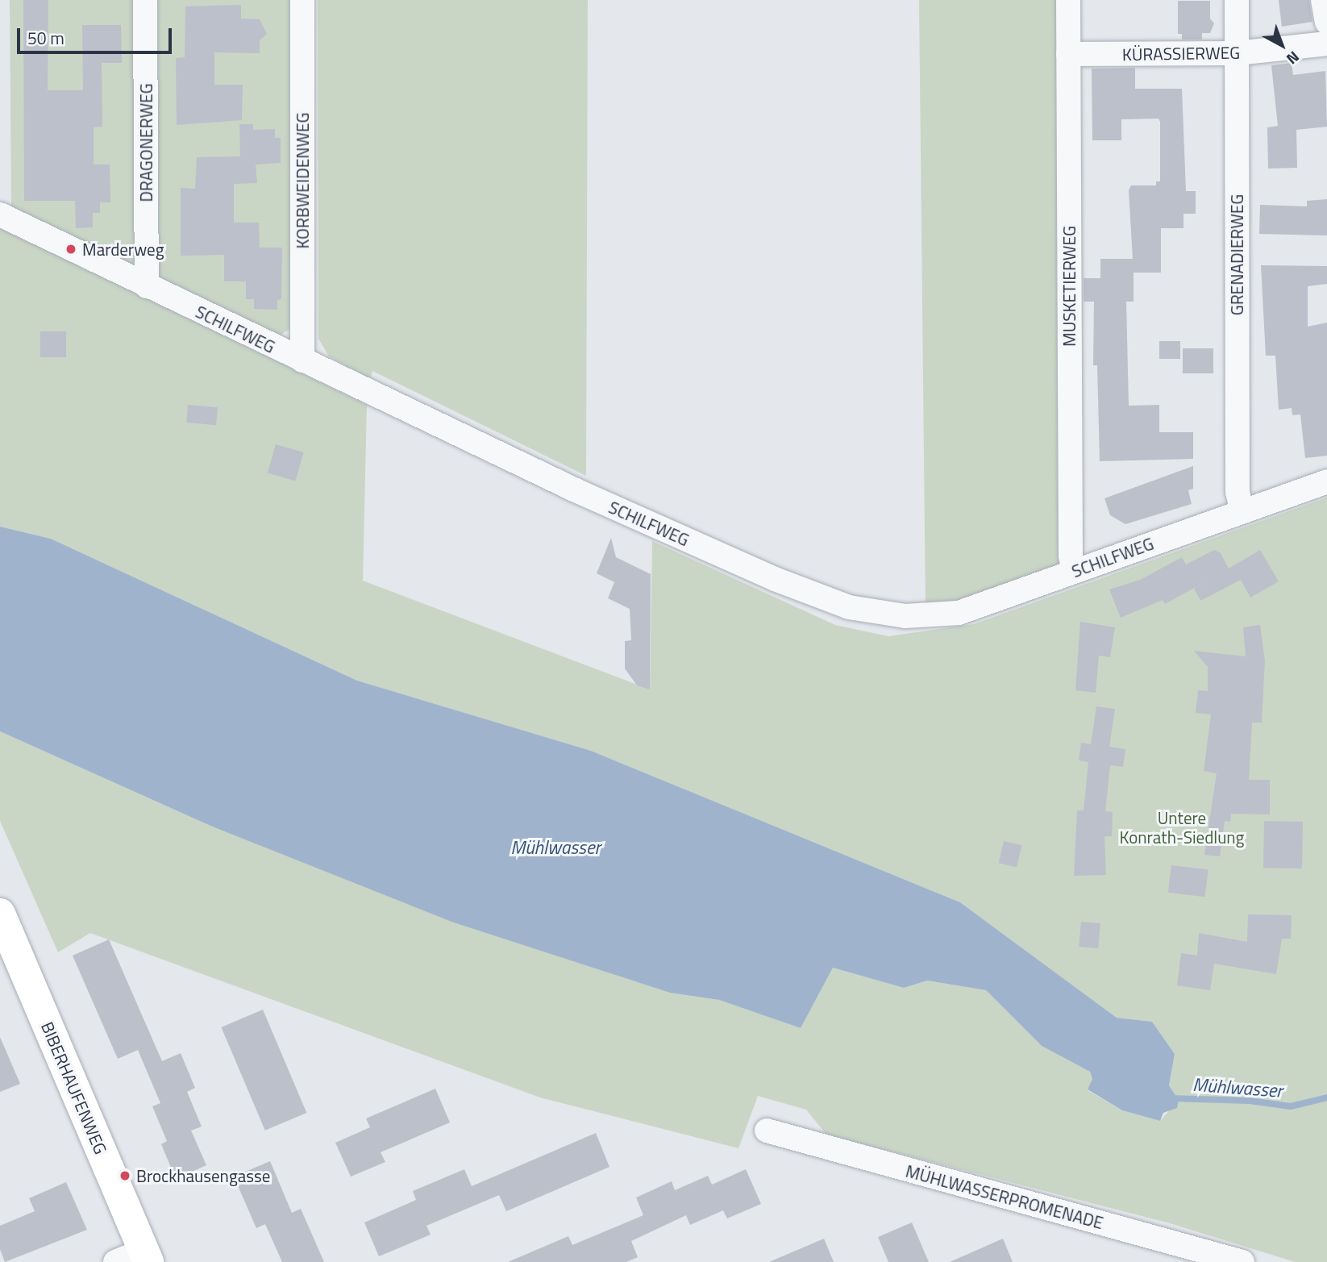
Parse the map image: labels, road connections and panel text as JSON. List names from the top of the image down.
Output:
{
  "streets": {
    "main road": ["BIBERHAUFENWEG"],
    "street": [
      "KÜRASSIERWEG",
      "DRAGONERWEG",
      "KORBWEIDENWEG",
      "GRENADIERWEG",
      "MUSKETIERWEG",
      "SCHILFWEG",
      "MÜHLWASSERPROMENADE"
    ]
  },
  "crossings": [
    ["KÜRASSIERWEG", "GRENADIERWEG"],
    ["KÜRASSIERWEG", "MUSKETIERWEG"],
    ["DRAGONERWEG", "SCHILFWEG"],
    ["KORBWEIDENWEG", "SCHILFWEG"],
    ["GRENADIERWEG", "SCHILFWEG"],
    ["MUSKETIERWEG", "SCHILFWEG"]
  ],
  "water": ["Mühlwasser"],
  "parks": ["Untere Konrath-Siedlung"],
  "places": ["Marderweg", "Brockhausengasse"],
  "scale_bar": "50 m",
  "north": "bottom right"
}
